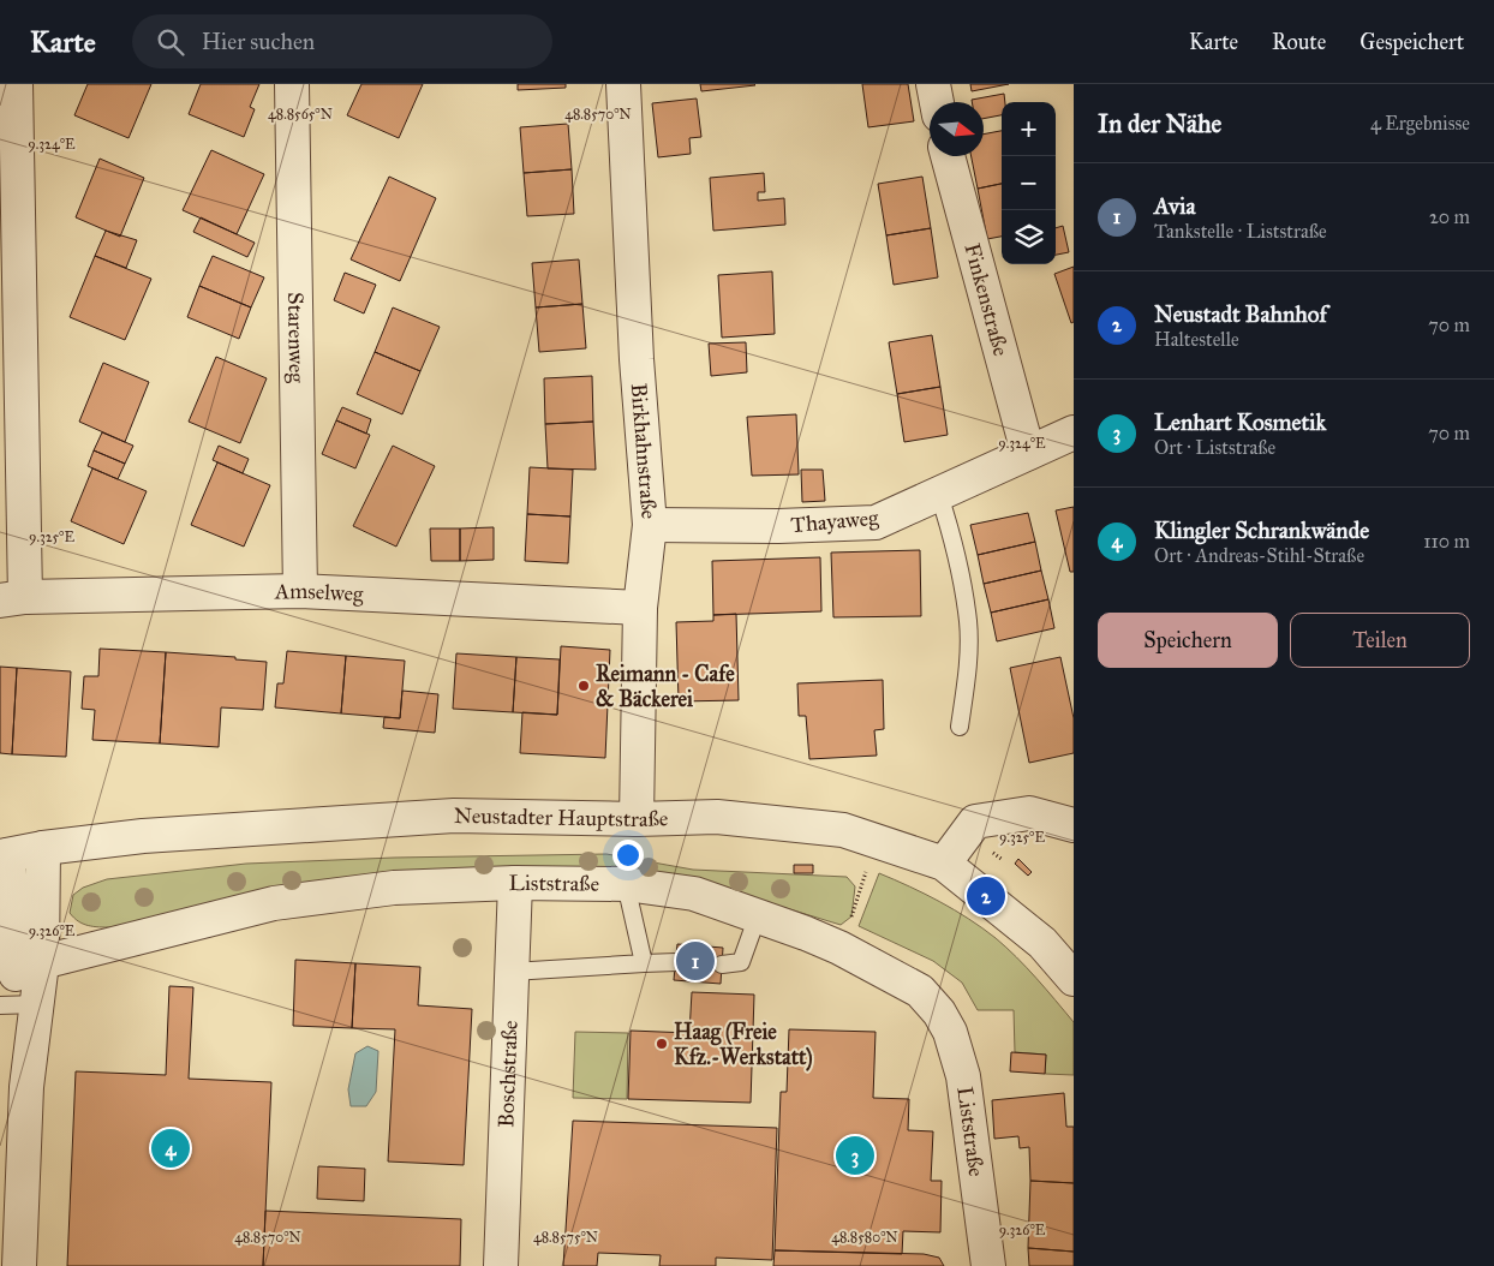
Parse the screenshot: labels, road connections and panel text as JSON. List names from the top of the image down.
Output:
{
  "streets": {
    "street": [
      "Finkenstraße",
      "Starenweg",
      "Birkhahnstraße",
      "Thayaweg",
      "Amselweg",
      "Neustadter Hauptstraße",
      "Liststraße",
      "Boschstraße"
    ]
  },
  "crossings": [
    ["Finkenstraße", "Thayaweg"],
    ["Starenweg", "Amselweg"],
    ["Birkhahnstraße", "Thayaweg"],
    ["Birkhahnstraße", "Amselweg"],
    ["Birkhahnstraße", "Neustadter Hauptstraße"],
    ["Liststraße", "Boschstraße"]
  ],
  "places": ["Reimann - Cafe & Bäckerei", "Haag (Freie Kfz.-Werkstatt)"],
  "north": "right",
  "page": {
    "header": "Karte",
    "search": "Hier suchen",
    "nav": ["Karte", "Route", "Gespeichert"],
    "heading": ["In der Nähe", "4 Ergebnisse"],
    "map_buttons": ["+", "−"],
    "list": [
      {
        "mark": "1",
        "name": "Avia",
        "note": "Tankstelle · Liststraße",
        "value": "20 m"
      },
      {
        "mark": "2",
        "name": "Neustadt Bahnhof",
        "note": "Haltestelle",
        "value": "70 m"
      },
      {
        "mark": "3",
        "name": "Lenhart Kosmetik",
        "note": "Ort · Liststraße",
        "value": "70 m"
      },
      {
        "mark": "4",
        "name": "Klingler Schrankwände",
        "note": "Ort · Andreas-Stihl-Straße",
        "value": "110 m"
      }
    ],
    "buttons": ["Speichern", "Teilen"],
    "pins": [
      "2",
      "1",
      "4",
      "3"
    ]
  },
  "coordinates": [
    "48.8565°N",
    "48.8570°N",
    "9.324°E",
    "9.325°E",
    "9.326°E",
    "48.8575°N",
    "48.8580°N"
  ]
}
